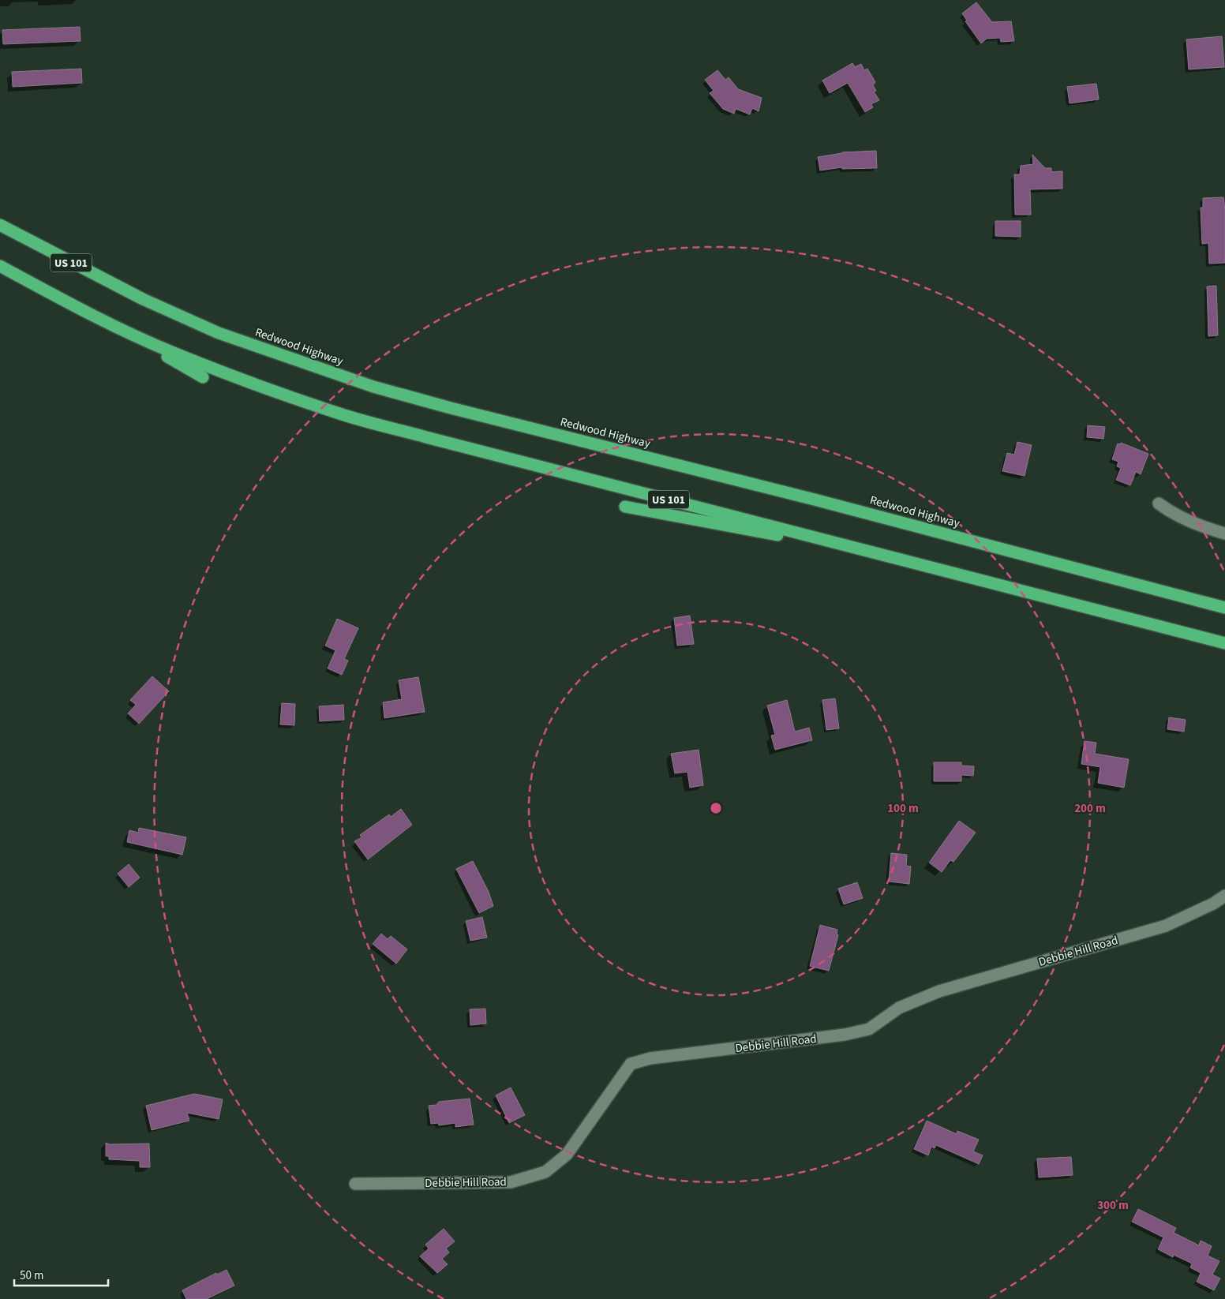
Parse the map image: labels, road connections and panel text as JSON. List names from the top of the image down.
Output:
{
  "streets": {
    "highway": ["US 101", "Redwood Highway"],
    "street": ["Debbie Hill Road"]
  },
  "scale_bar": "50 m",
  "rings": ["100 m", "200 m", "300 m"]
}
